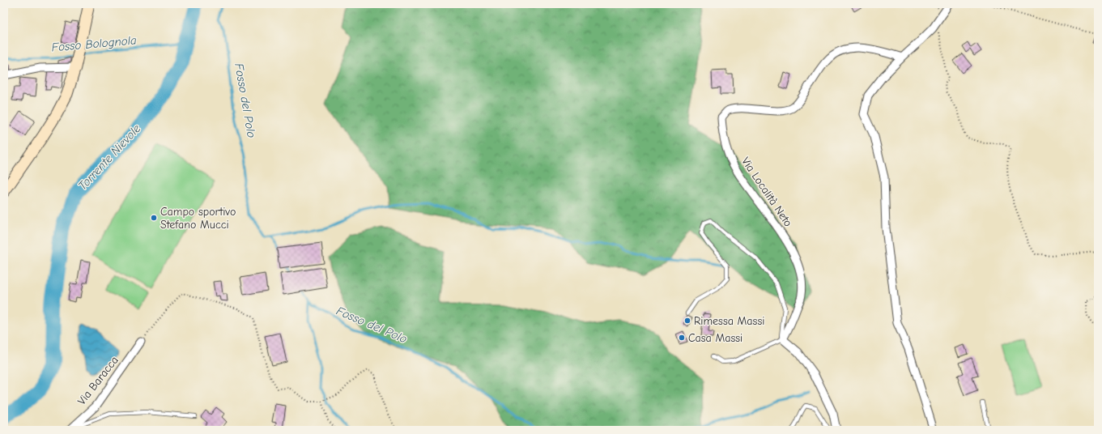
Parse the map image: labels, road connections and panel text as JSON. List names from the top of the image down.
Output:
{
  "streets": {
    "street": ["Via Località Neto", "Via Baracca"]
  },
  "water": ["Fosso Bolognola", "Fosso del Polo", "Torrente Nievole"],
  "places": ["Campo sportivo Stefano Mucci", "Rimessa Massi", "Casa Massi"]
}
